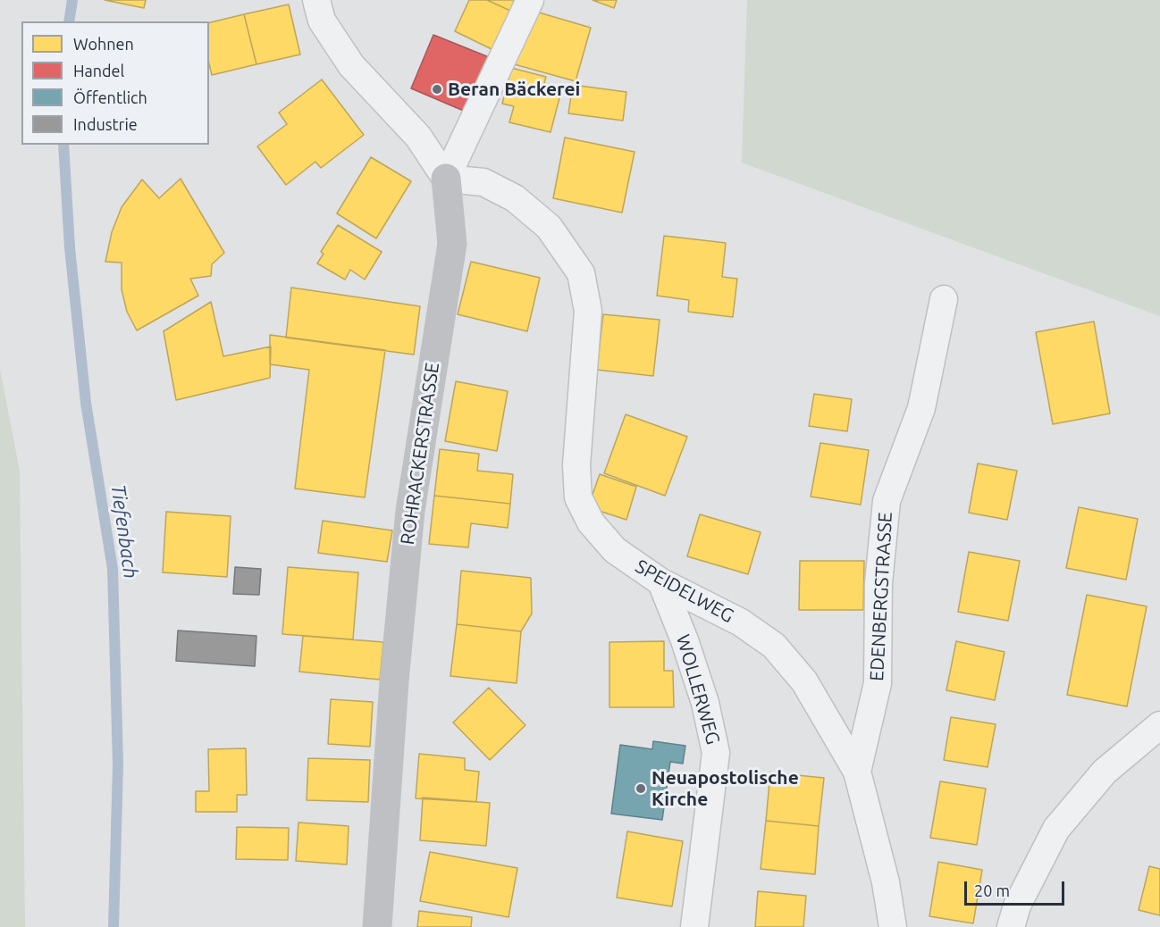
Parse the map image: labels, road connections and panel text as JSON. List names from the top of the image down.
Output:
{
  "streets": {
    "street": [
      "ROHRACKERSTRASSE",
      "SPEIDELWEG",
      "EDENBERGSTRASSE",
      "WOLLERWEG"
    ]
  },
  "crossings": [
    ["ROHRACKERSTRASSE", "SPEIDELWEG"],
    ["SPEIDELWEG", "EDENBERGSTRASSE"],
    ["SPEIDELWEG", "WOLLERWEG"]
  ],
  "water": ["Tiefenbach"],
  "places": ["Beran Bäckerei", "Neuapostolische Kirche"],
  "legend": [
    "Wohnen",
    "Handel",
    "Öffentlich",
    "Industrie"
  ],
  "scale_bar": "20 m"
}
